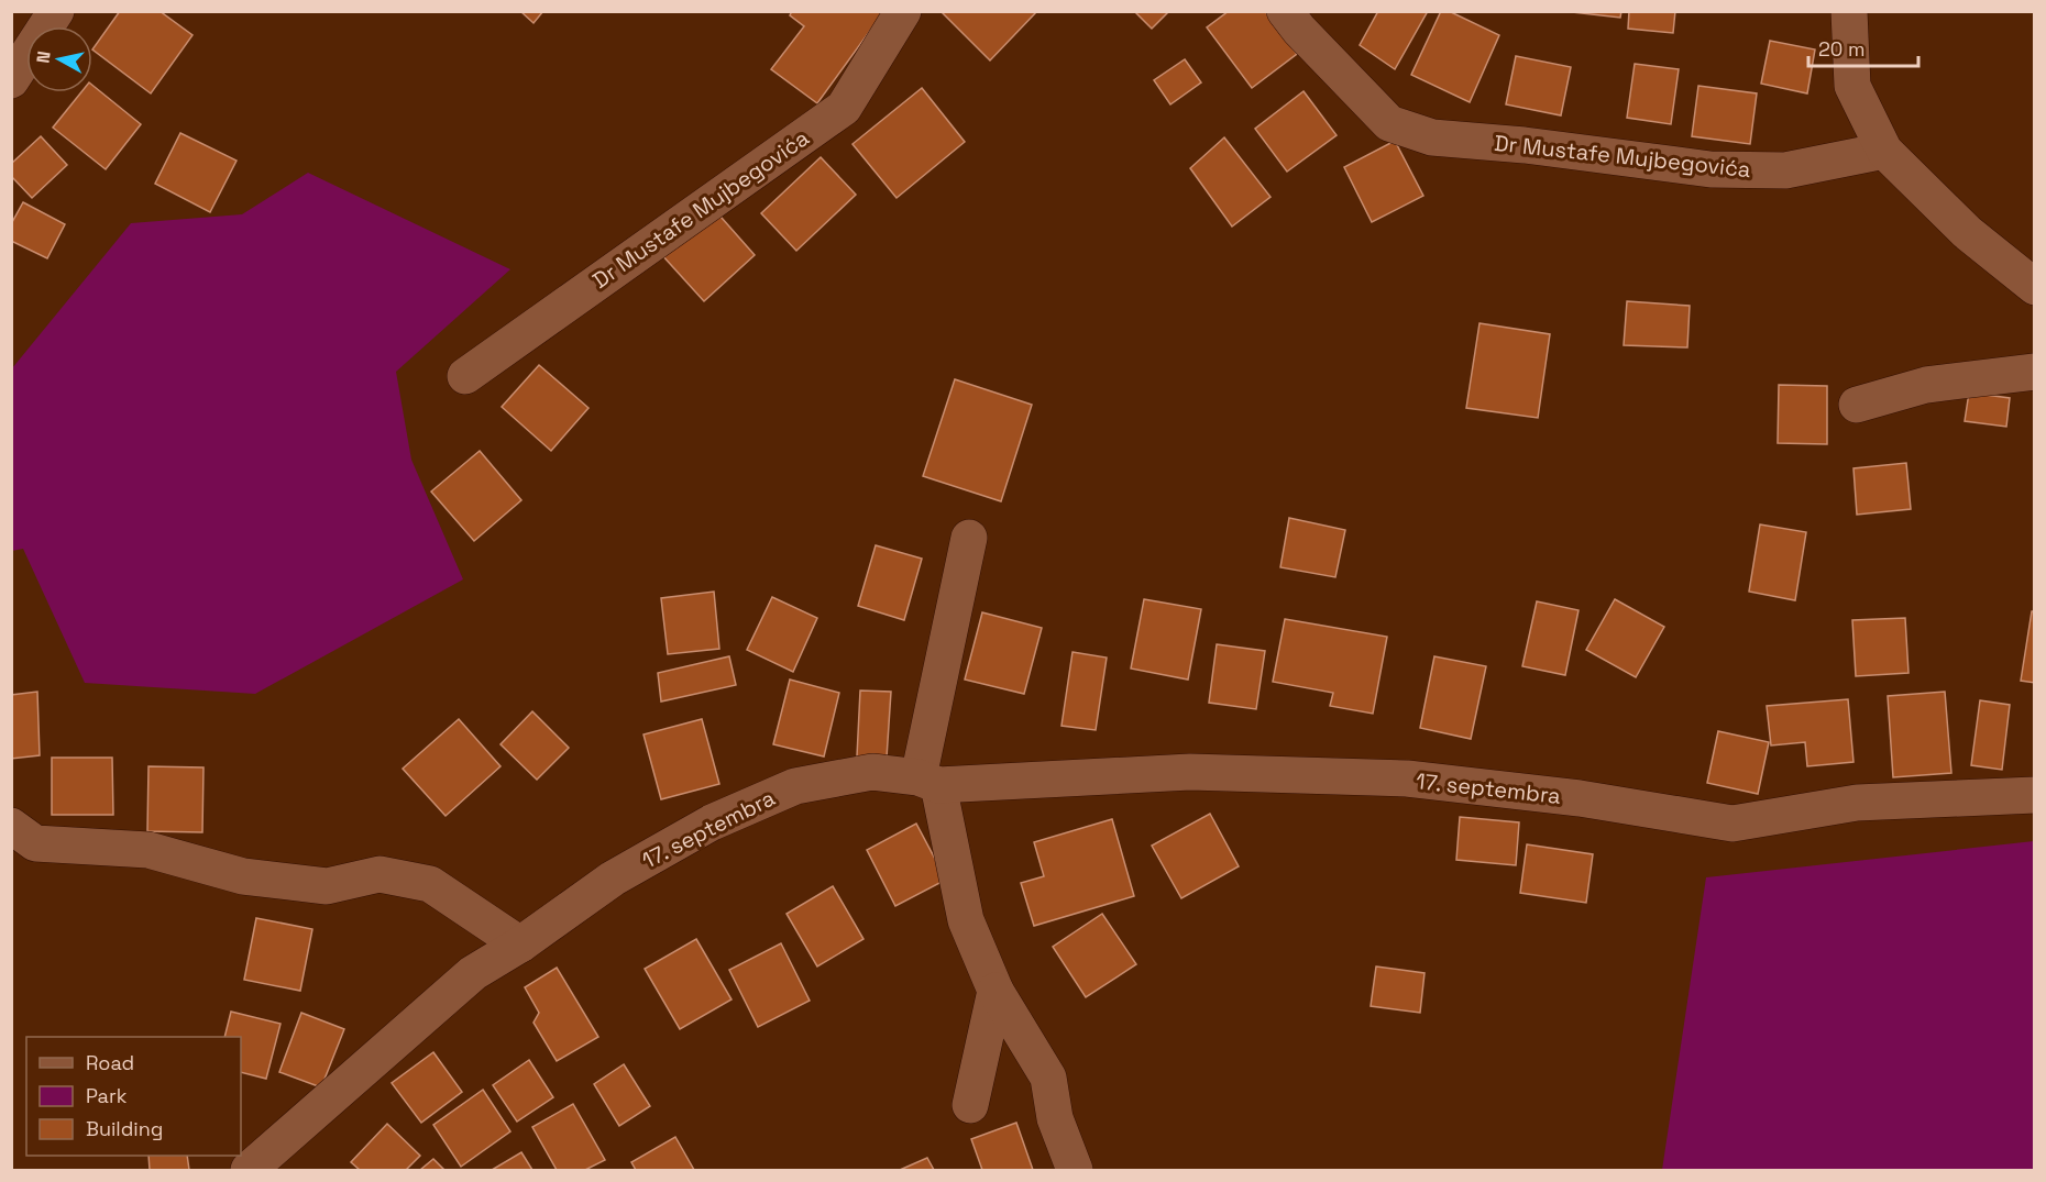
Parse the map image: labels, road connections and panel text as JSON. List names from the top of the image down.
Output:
{
  "streets": {
    "street": ["Dr Mustafe Mujbegovića", "17. septembra"]
  },
  "legend": ["Road", "Park", "Building"],
  "scale_bar": "20 m",
  "north": "left"
}
